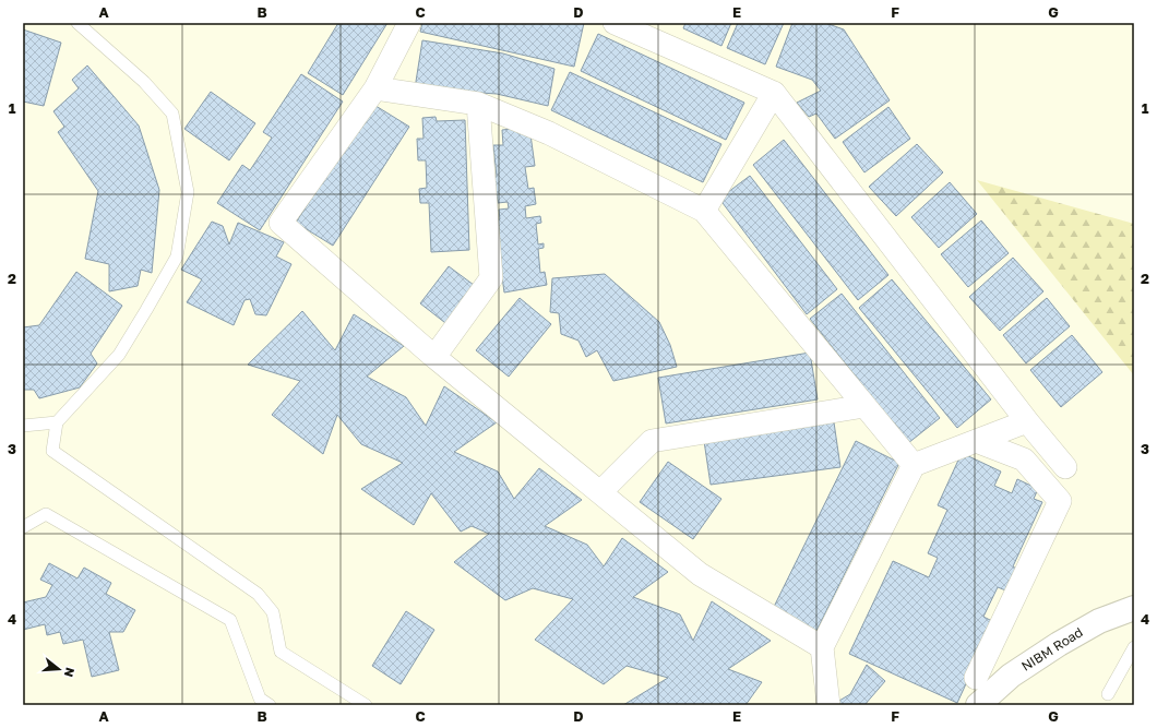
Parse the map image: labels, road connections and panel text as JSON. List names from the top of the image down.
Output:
{
  "streets": {
    "main road": ["NIBM Road"]
  },
  "north": "right",
  "grid": {
    "columns": [
      "A",
      "B",
      "C",
      "D",
      "E",
      "F",
      "G"
    ],
    "rows": [
      "1",
      "2",
      "3",
      "4"
    ]
  }
}
